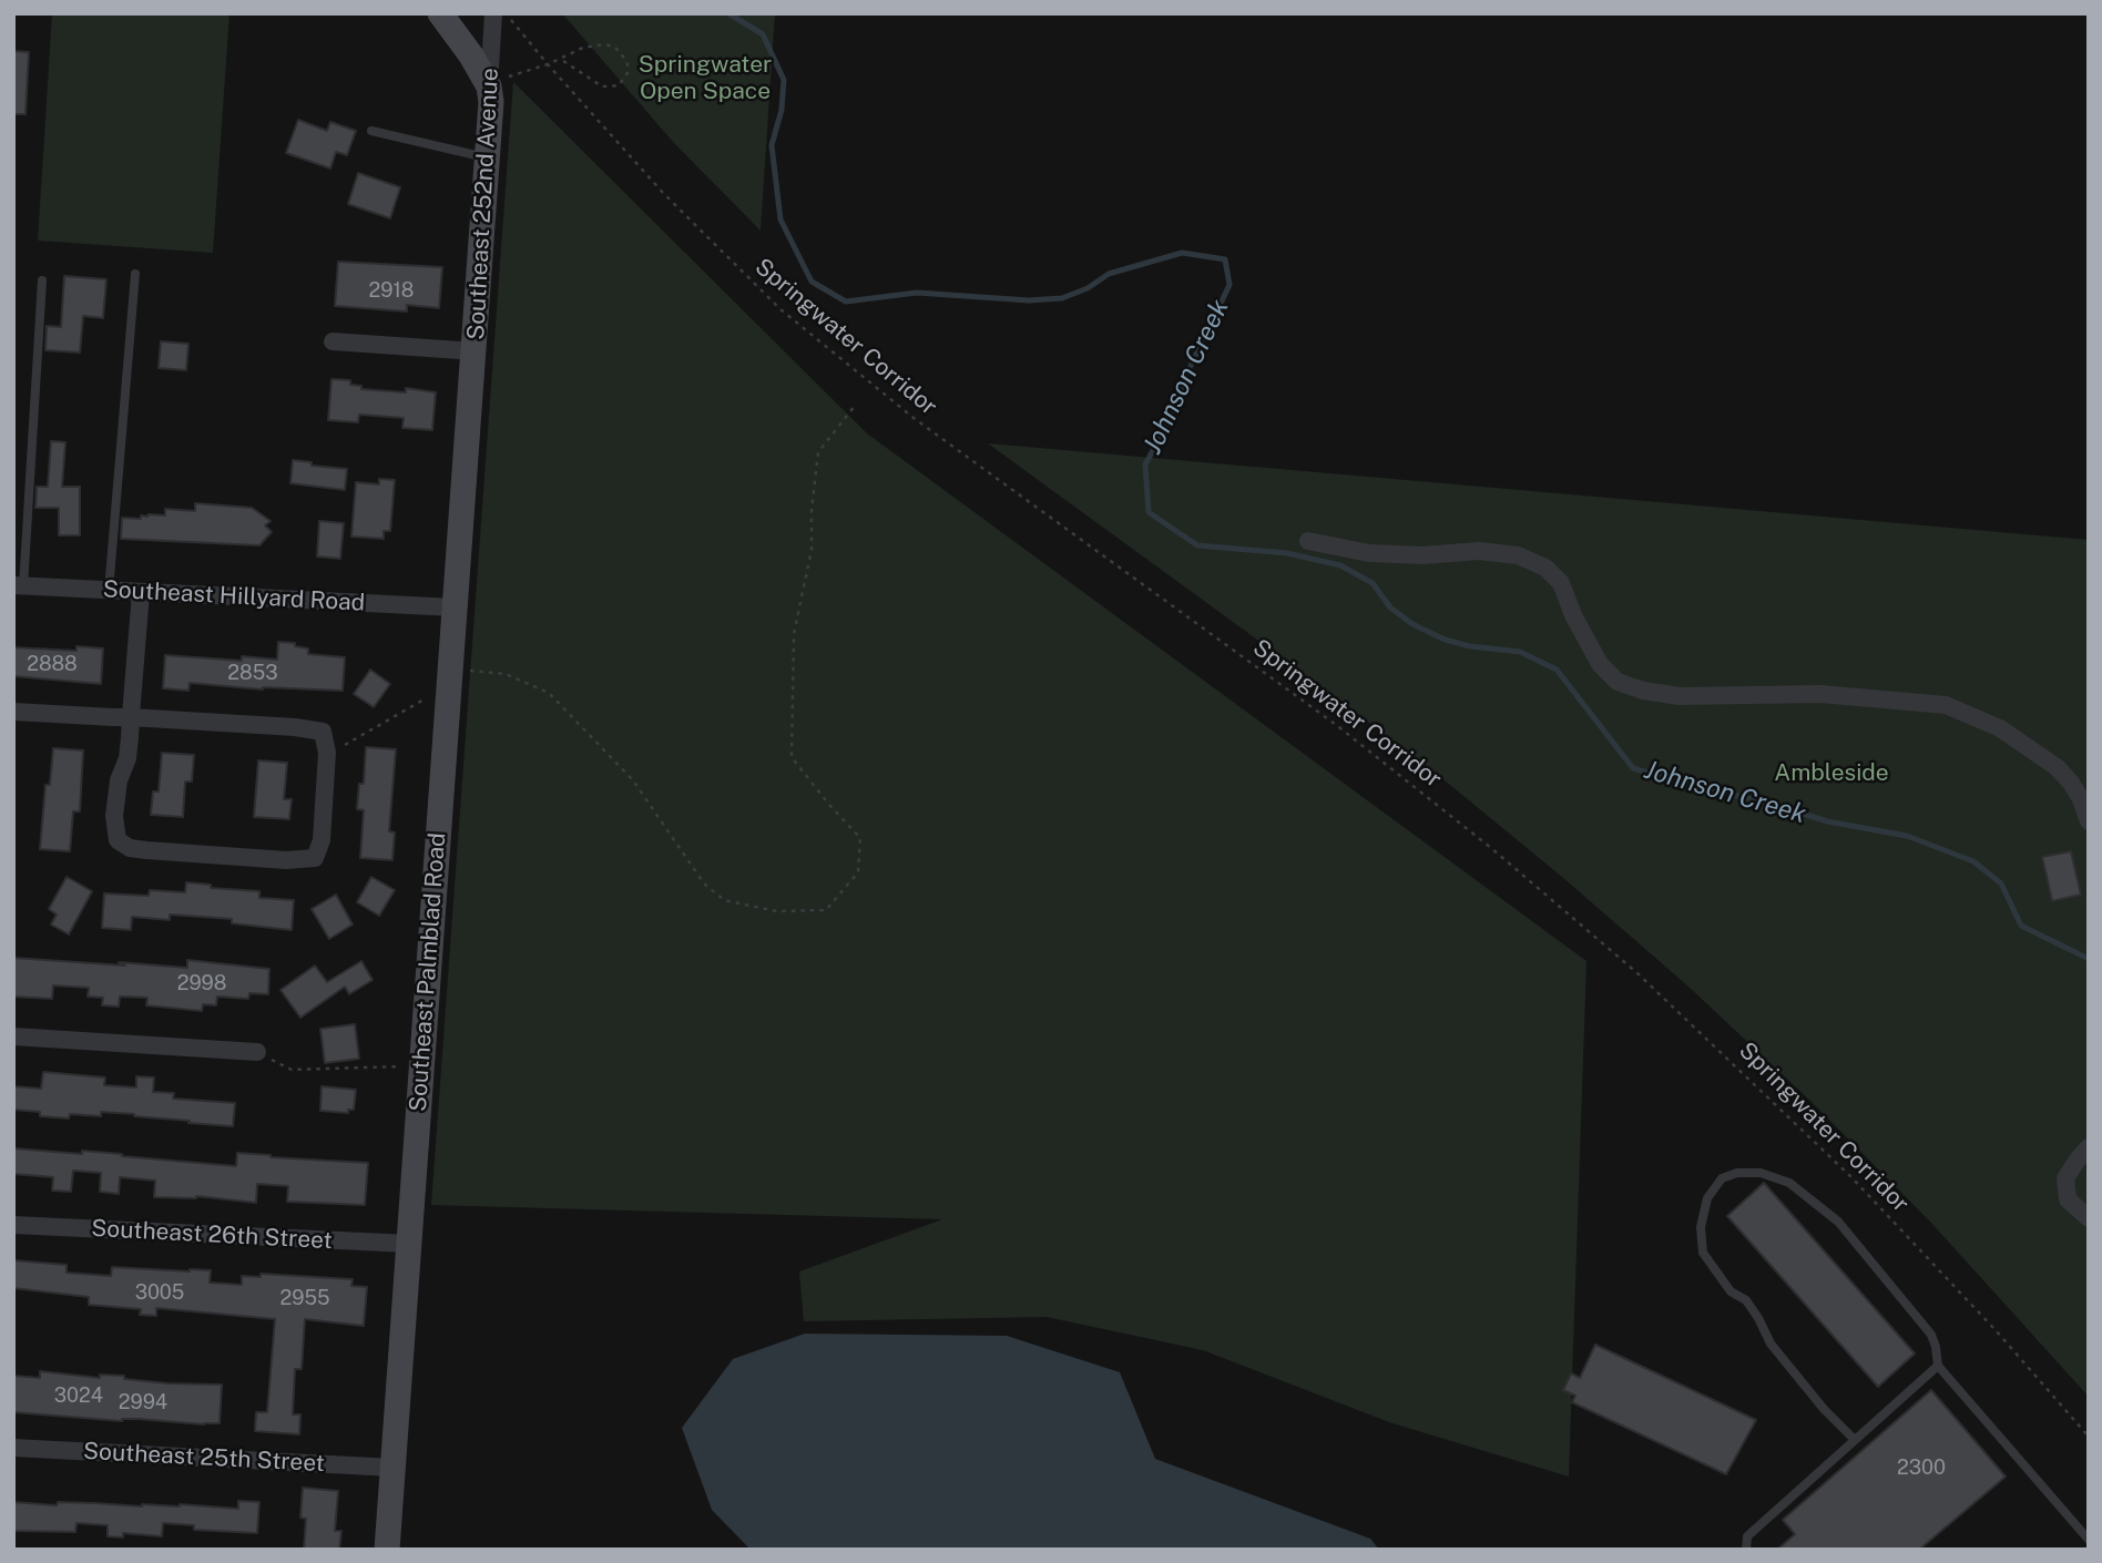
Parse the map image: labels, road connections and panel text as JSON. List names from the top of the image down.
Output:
{
  "streets": {
    "street": [
      "Southeast 252nd Avenue",
      "Southeast Hillyard Road",
      "Southeast Palmblad Road",
      "Southeast 26th Street",
      "Southeast 25th Street"
    ],
    "path": ["Springwater Corridor"]
  },
  "crossings": [
    ["Southeast 252nd Avenue", "Springwater Corridor"],
    ["Southeast 252nd Avenue", "Southeast Palmblad Road"],
    ["Southeast Hillyard Road", "Southeast Palmblad Road"],
    ["Southeast Palmblad Road", "Southeast 26th Street"],
    ["Southeast Palmblad Road", "Southeast 25th Street"]
  ],
  "water": ["Johnson Creek"],
  "parks": ["Springwater Open Space", "Ambleside"],
  "house_numbers": [
    "2918",
    "2888",
    "2853",
    "2998",
    "3005",
    "2955",
    "3024",
    "2994",
    "2300"
  ]
}
